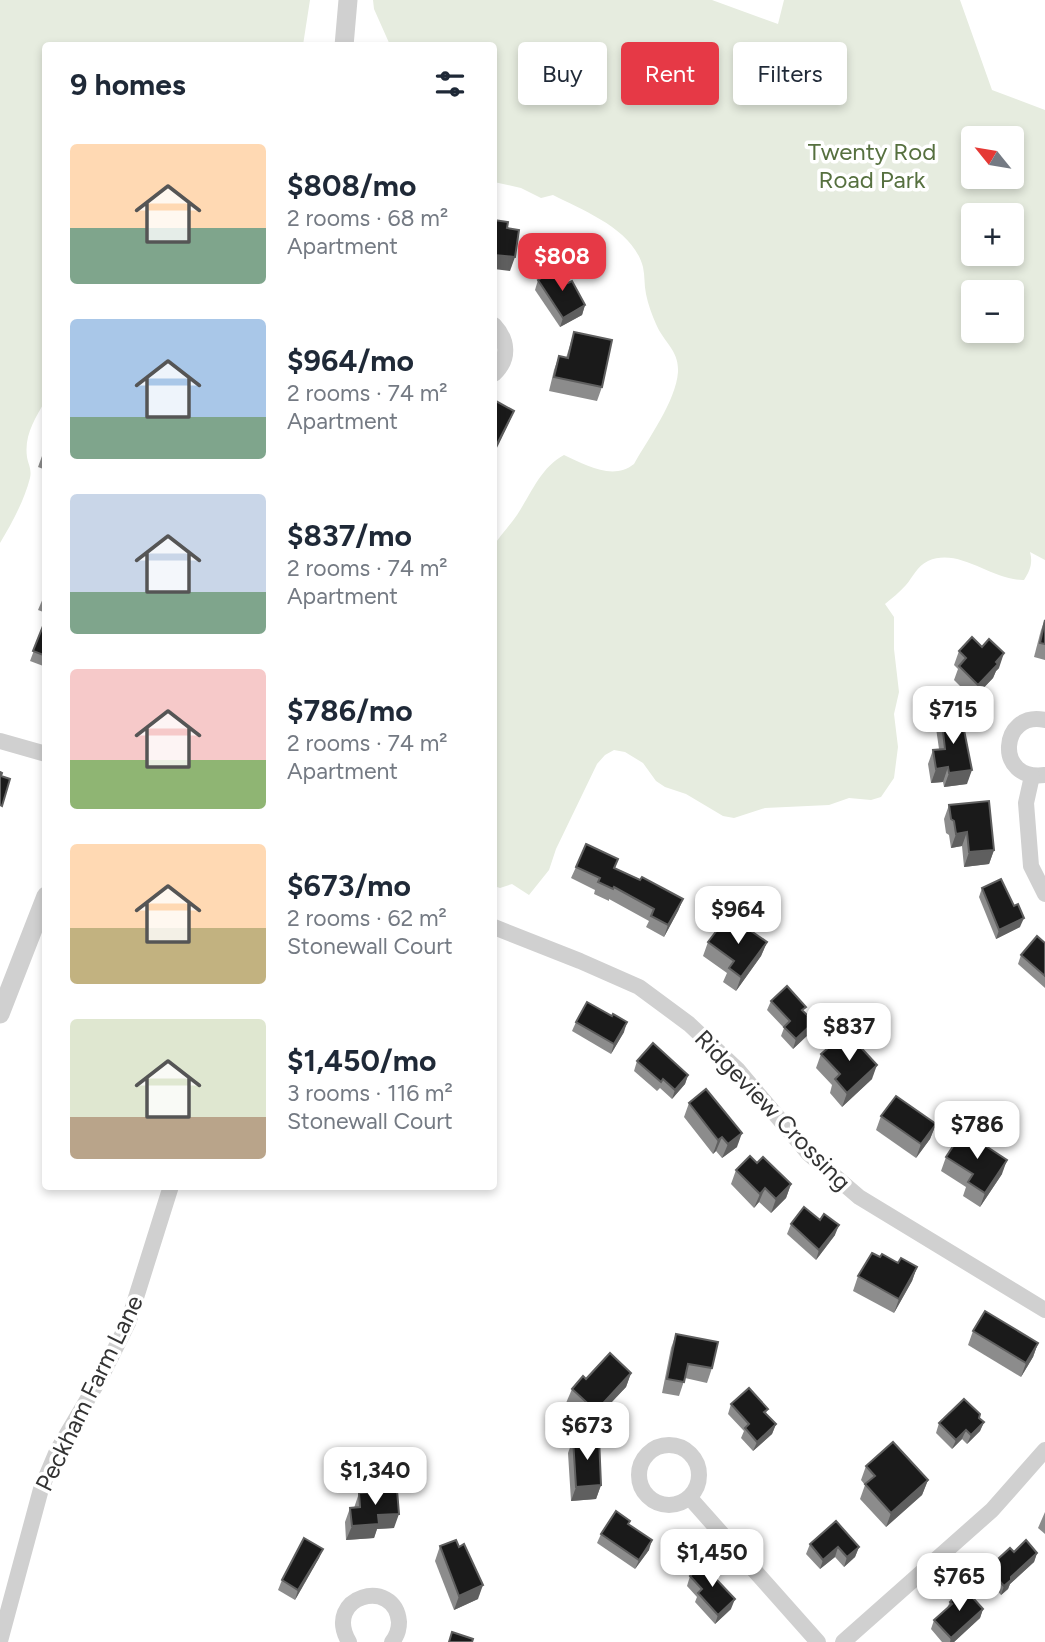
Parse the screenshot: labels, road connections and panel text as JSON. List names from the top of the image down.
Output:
{
  "streets": {
    "street": ["Ridgeview Crossing", "Peckham Farm Lane"]
  },
  "parks": ["Twenty Rod Road Park"],
  "north": "top left",
  "page": {
    "chip": ["Buy", "Rent", "Filters"],
    "heading": "9 homes",
    "map_buttons": ["+", "−"],
    "list": [
      {
        "name": "$808/mo",
        "note": "2 rooms · 68 m² · Apartment"
      },
      {
        "name": "$964/mo",
        "note": "2 rooms · 74 m² · Apartment"
      },
      {
        "name": "$837/mo",
        "note": "2 rooms · 74 m² · Apartment"
      },
      {
        "name": "$786/mo",
        "note": "2 rooms · 74 m² · Apartment"
      },
      {
        "name": "$673/mo",
        "note": "2 rooms · 62 m² · Stonewall Court"
      },
      {
        "name": "$1,450/mo",
        "note": "3 rooms · 116 m² · Stonewall Court"
      }
    ],
    "price": [
      "$808",
      "$715",
      "$964",
      "$837",
      "$786",
      "$673",
      "$1,340",
      "$1,450",
      "$765"
    ]
  }
}
